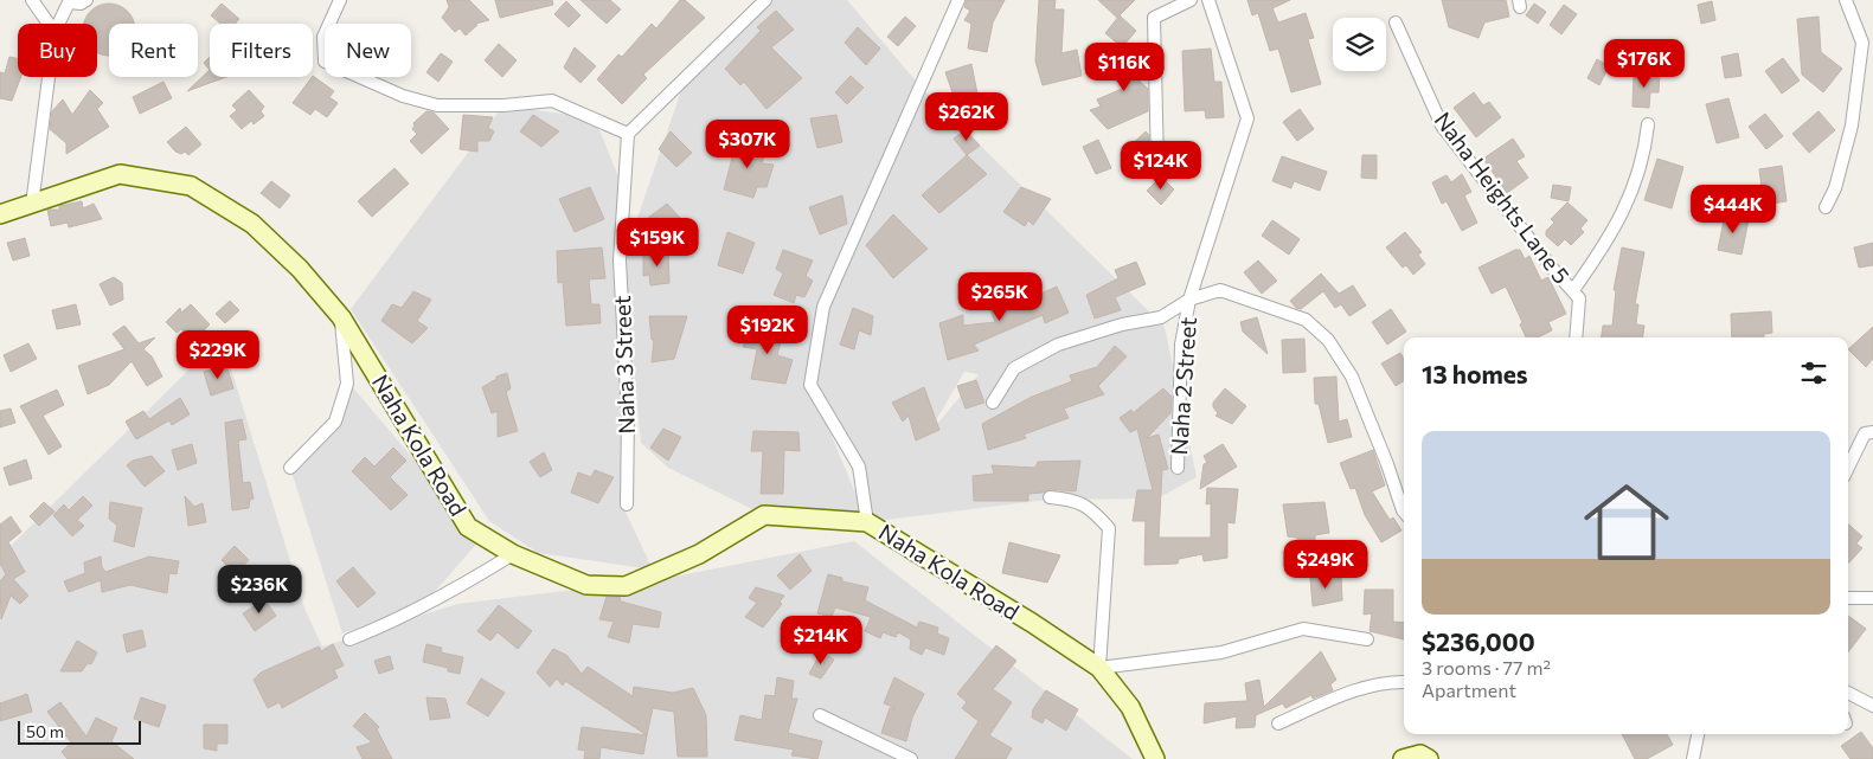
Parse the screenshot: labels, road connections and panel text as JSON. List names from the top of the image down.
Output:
{
  "streets": {
    "street": [
      "Naha Heights Lane 5",
      "Naha 3 Street",
      "Naha 2 Street",
      "Naha Kola Road"
    ]
  },
  "scale_bar": "50 m",
  "page": {
    "chip": [
      "Buy",
      "Rent",
      "Filters",
      "New"
    ],
    "price": [
      "$176K",
      "$116K",
      "$262K",
      "$307K",
      "$124K",
      "$444K",
      "$159K",
      "$265K",
      "$192K",
      "$229K",
      "$249K",
      "$236K",
      "$214K"
    ],
    "heading": "13 homes",
    "list": [
      {
        "name": "$236,000",
        "note": "3 rooms · 77 m² · Apartment"
      }
    ],
    "scale": "50 m"
  }
}
